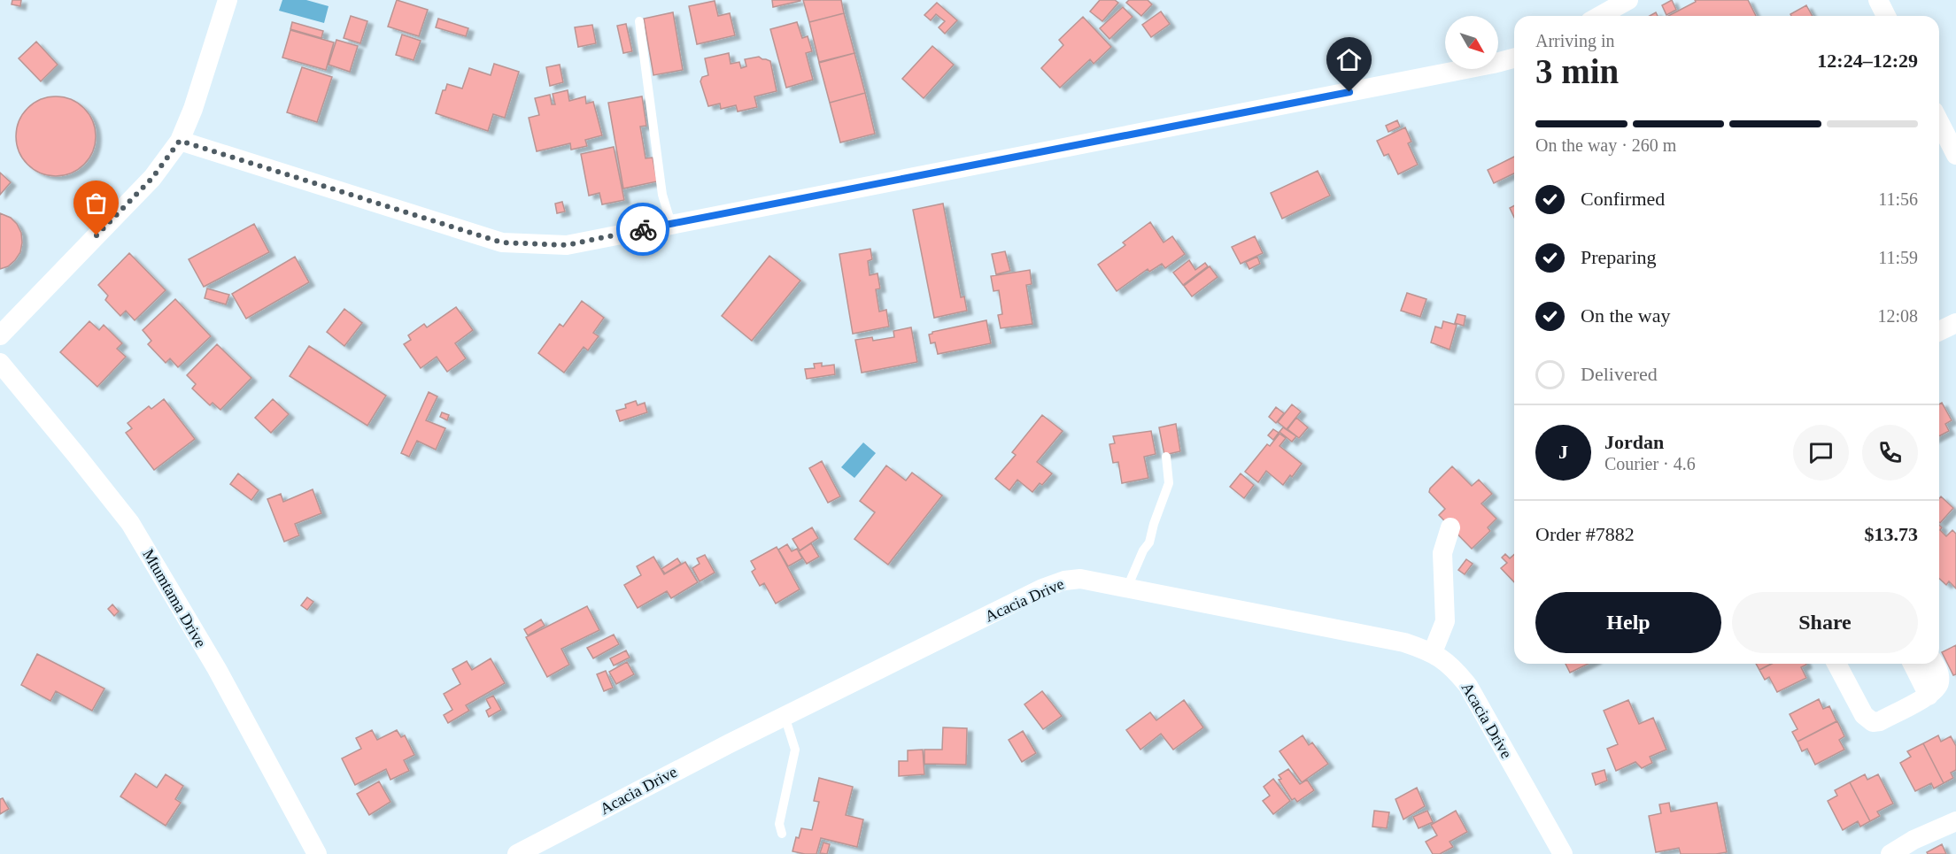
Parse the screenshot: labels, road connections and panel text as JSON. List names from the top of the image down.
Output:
{
  "streets": {
    "street": ["Mtumtama Drive", "Acacia Drive"]
  },
  "north": "bottom right",
  "page": {
    "heading": ["3 min", "Arriving in", "12:24–12:29"],
    "panel": [
      "Jordan",
      "Courier · 4.6",
      "Order #7882",
      "$13.73"
    ],
    "bar": "On the way · 260 m",
    "list": [
      ["Confirmed", "11:56"],
      ["Preparing", "11:59"],
      ["On the way", "12:08"],
      "Delivered"
    ],
    "round": "J",
    "buttons": ["Help", "Share"]
  }
}
